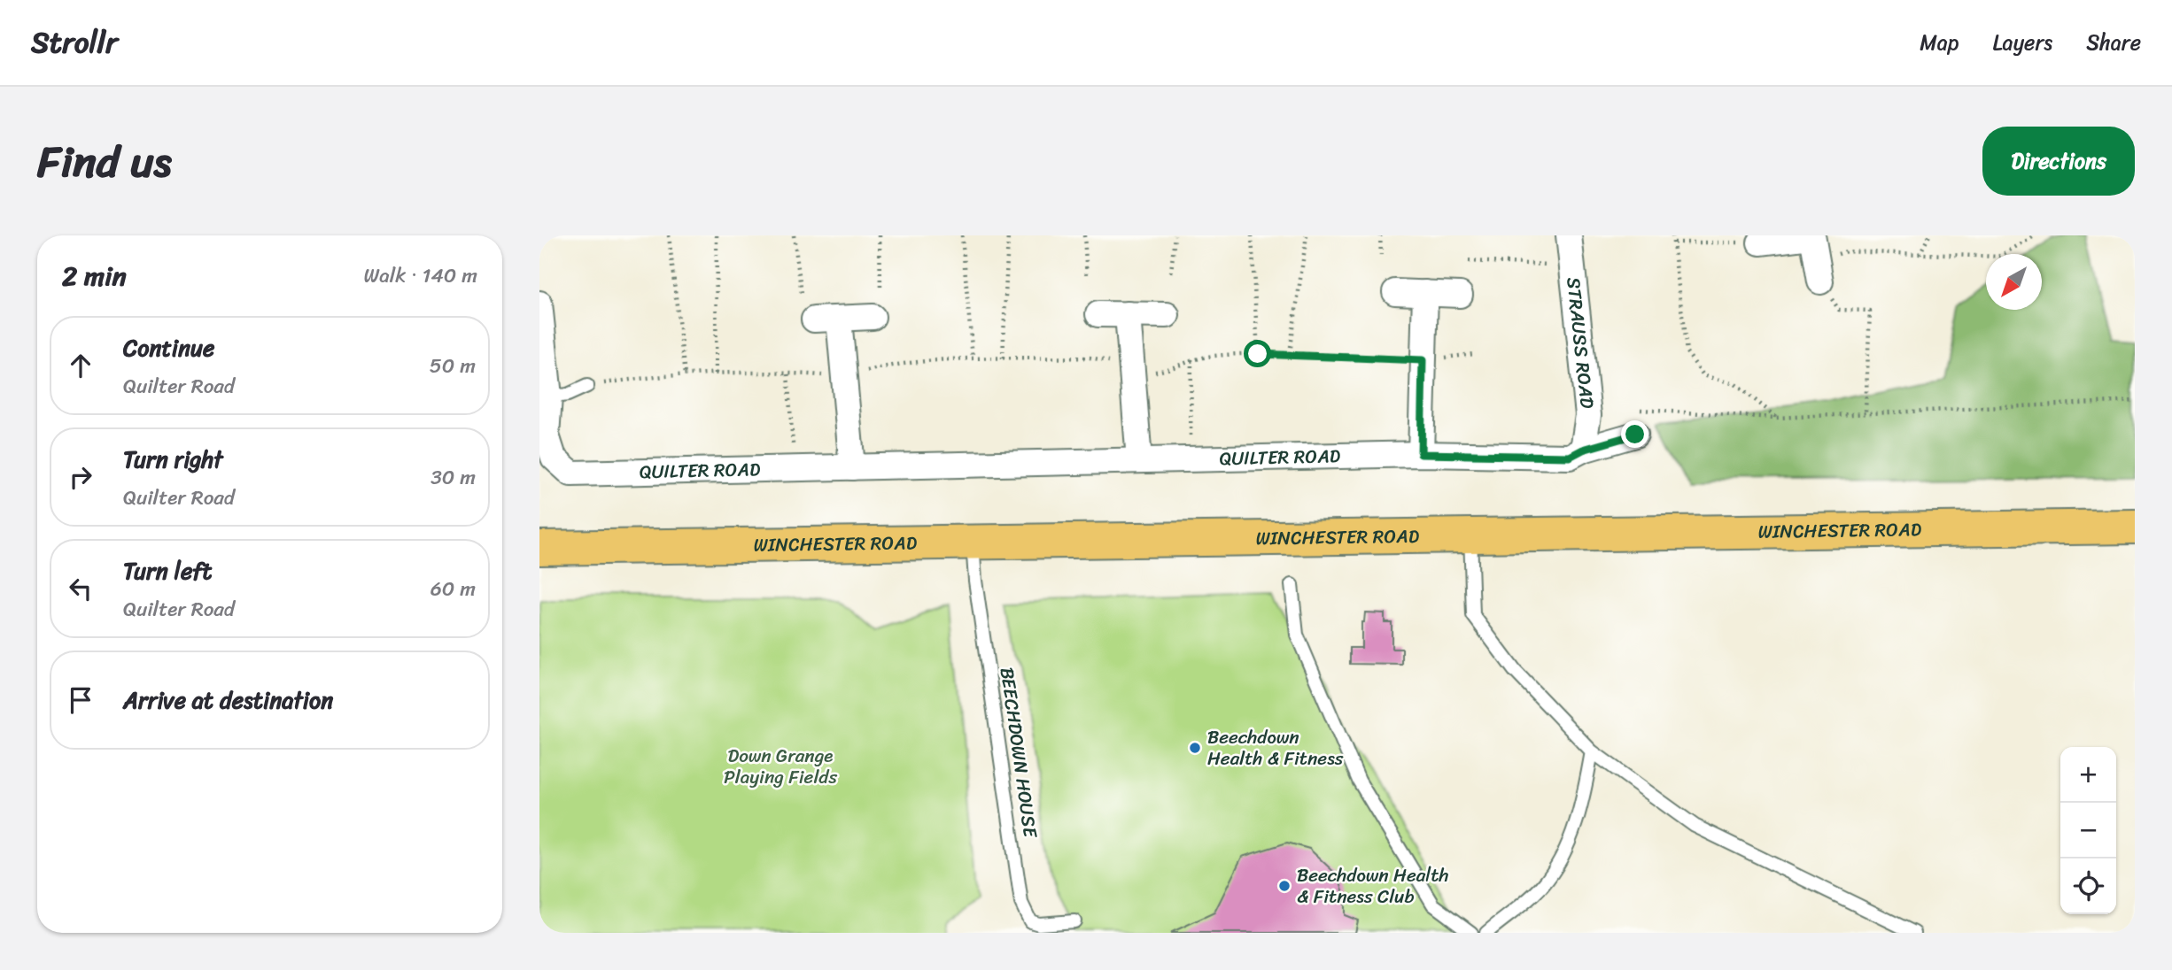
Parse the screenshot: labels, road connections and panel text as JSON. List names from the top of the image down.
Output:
{
  "streets": {
    "main road": ["WINCHESTER ROAD"],
    "street": ["STRAUSS ROAD", "QUILTER ROAD"],
    "lane": ["BEECHDOWN HOUSE"]
  },
  "crossings": [
    ["STRAUSS ROAD", "QUILTER ROAD"],
    ["WINCHESTER ROAD", "BEECHDOWN HOUSE"]
  ],
  "parks": ["Down Grange Playing Fields"],
  "places": ["Beechdown Health & Fitness", "Beechdown Health & Fitness Club"],
  "north": "bottom left",
  "page": {
    "header": "Strollr",
    "nav": ["Map", "Layers", "Share"],
    "title": "Find us",
    "buttons": "Directions",
    "heading": ["2 min", "Walk · 140 m"],
    "list": [
      ["Continue", "Quilter Road", "50 m"],
      ["Turn right", "Quilter Road", "30 m"],
      ["Turn left", "Quilter Road", "60 m"],
      "Arrive at destination"
    ],
    "map_buttons": ["+", "−"]
  }
}
